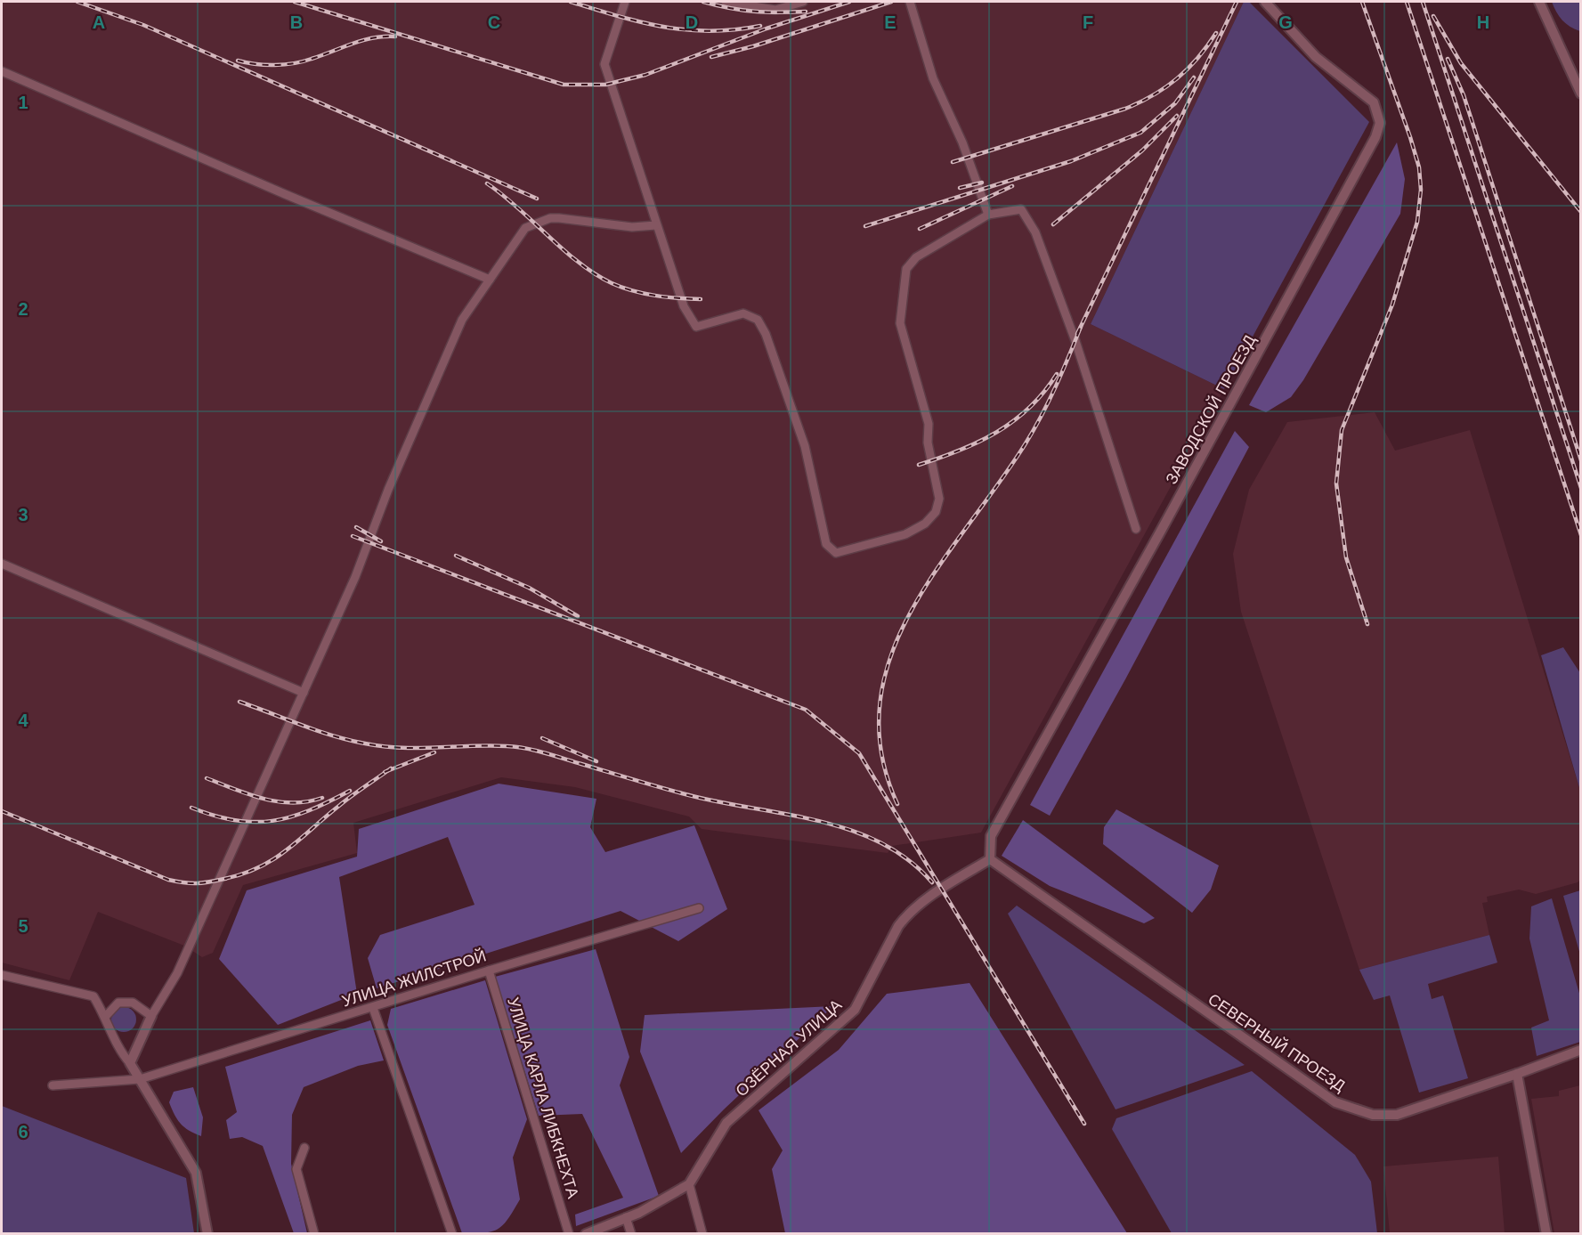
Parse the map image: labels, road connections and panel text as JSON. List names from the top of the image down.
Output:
{
  "streets": {
    "street": [
      "ЗАВОДСКОЙ ПРОЕЗД",
      "УЛИЦА ЖИЛСТРОЙ",
      "СЕВЕРНЫЙ ПРОЕЗД",
      "ОЗЁРНАЯ УЛИЦА",
      "УЛИЦА КАРЛА ЛИБКНЕХТА"
    ]
  },
  "crossings": [
    ["ЗАВОДСКОЙ ПРОЕЗД", "СЕВЕРНЫЙ ПРОЕЗД"],
    ["ЗАВОДСКОЙ ПРОЕЗД", "ОЗЁРНАЯ УЛИЦА"],
    ["УЛИЦА ЖИЛСТРОЙ", "УЛИЦА КАРЛА ЛИБКНЕХТА"],
    ["СЕВЕРНЫЙ ПРОЕЗД", "ОЗЁРНАЯ УЛИЦА"]
  ],
  "grid": {
    "columns": [
      "A",
      "B",
      "C",
      "D",
      "E",
      "F",
      "G",
      "H"
    ],
    "rows": [
      "1",
      "2",
      "3",
      "4",
      "5",
      "6"
    ]
  }
}
